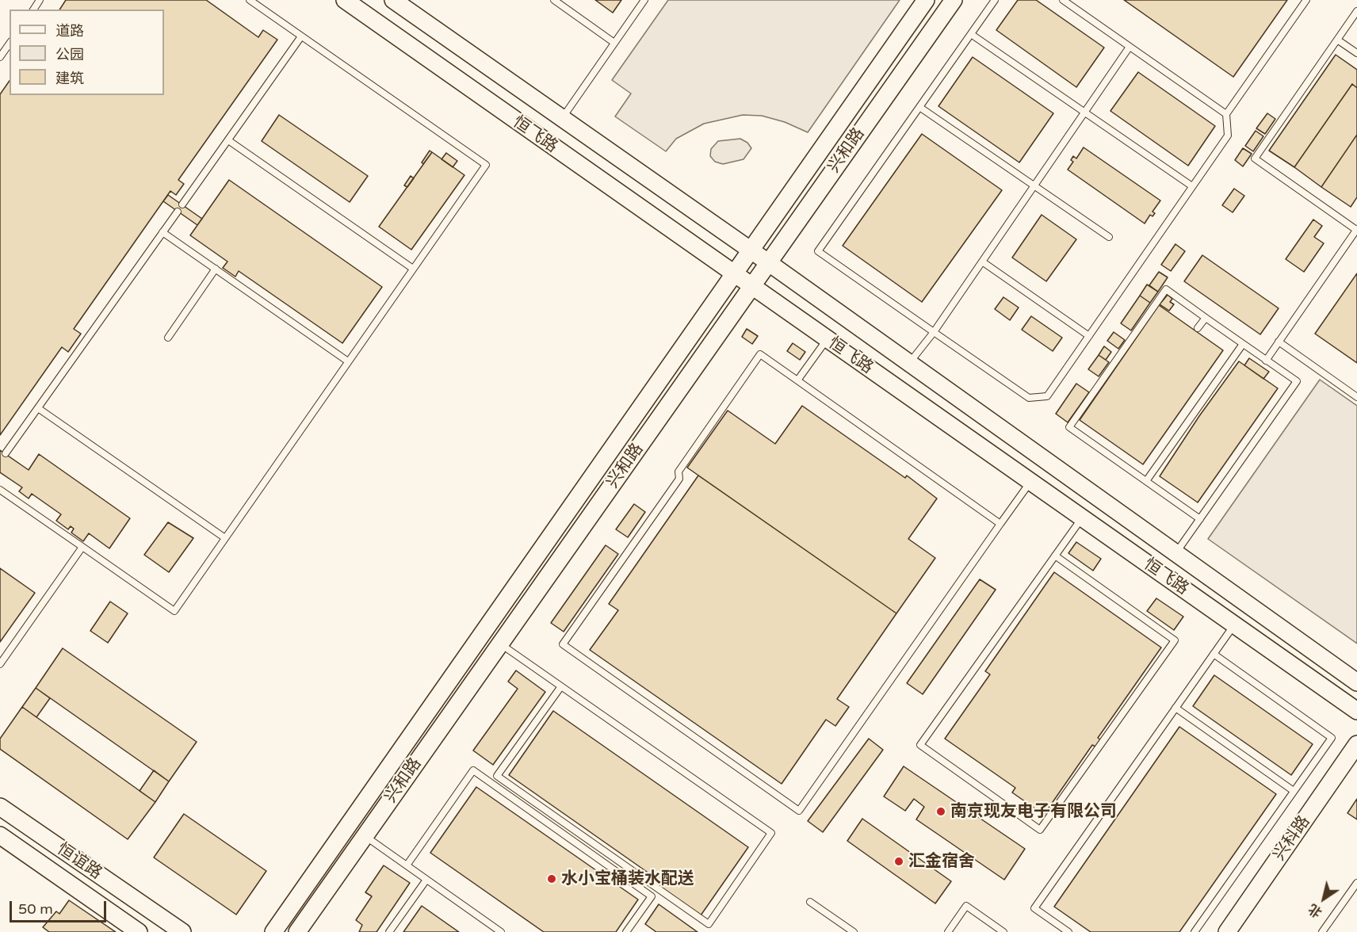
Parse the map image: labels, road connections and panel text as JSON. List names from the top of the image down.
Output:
{
  "streets": {
    "main road": [
      "恒飞路",
      "兴和路",
      "兴科路",
      "恒谊路"
    ]
  },
  "crossings": [
    ["恒飞路", "兴和路"]
  ],
  "places": ["南京现友电子有限公司", "汇金宿舍", "水小宝桶装水配送"],
  "legend": ["道路", "公园", "建筑"],
  "scale_bar": "50 m",
  "north": "bottom left"
}
